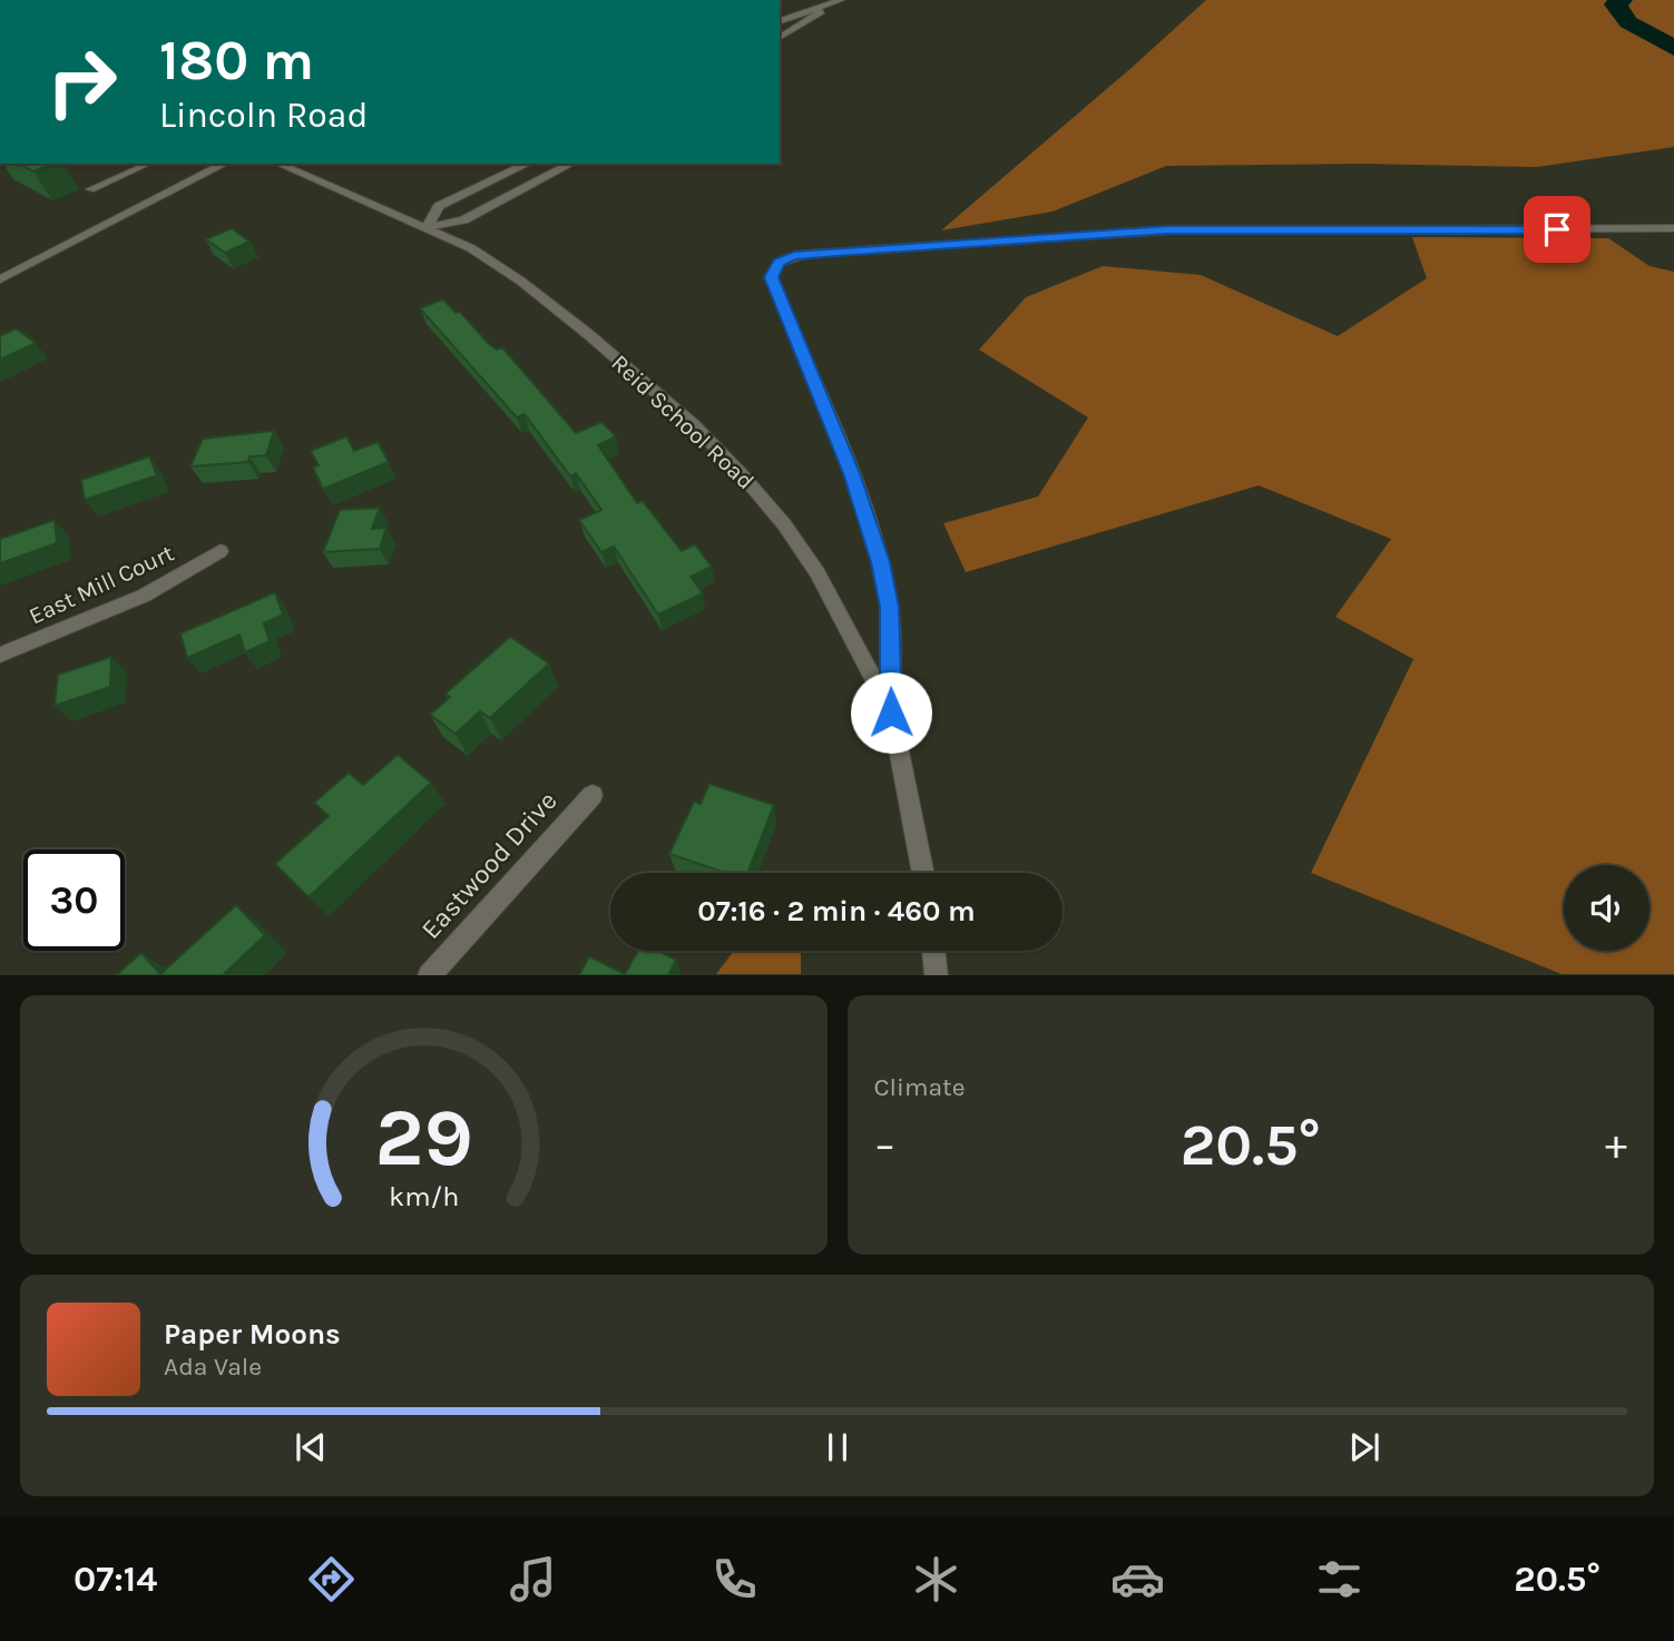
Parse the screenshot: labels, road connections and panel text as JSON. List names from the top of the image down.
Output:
{
  "streets": {
    "street": ["Reid School Road", "East Mill Court", "Eastwood Drive"]
  },
  "page": {
    "turn": ["180 m", "Lincoln Road"],
    "limit": "30",
    "trip": "07:16 · 2 min · 460 m",
    "tile": "Climate",
    "heat": ["−", "20.5°", "+"],
    "song": ["Paper Moons", "Ada Vale"],
    "tabs": ["07:14", "20.5°"],
    "gauge": ["29", "km/h"]
  }
}
